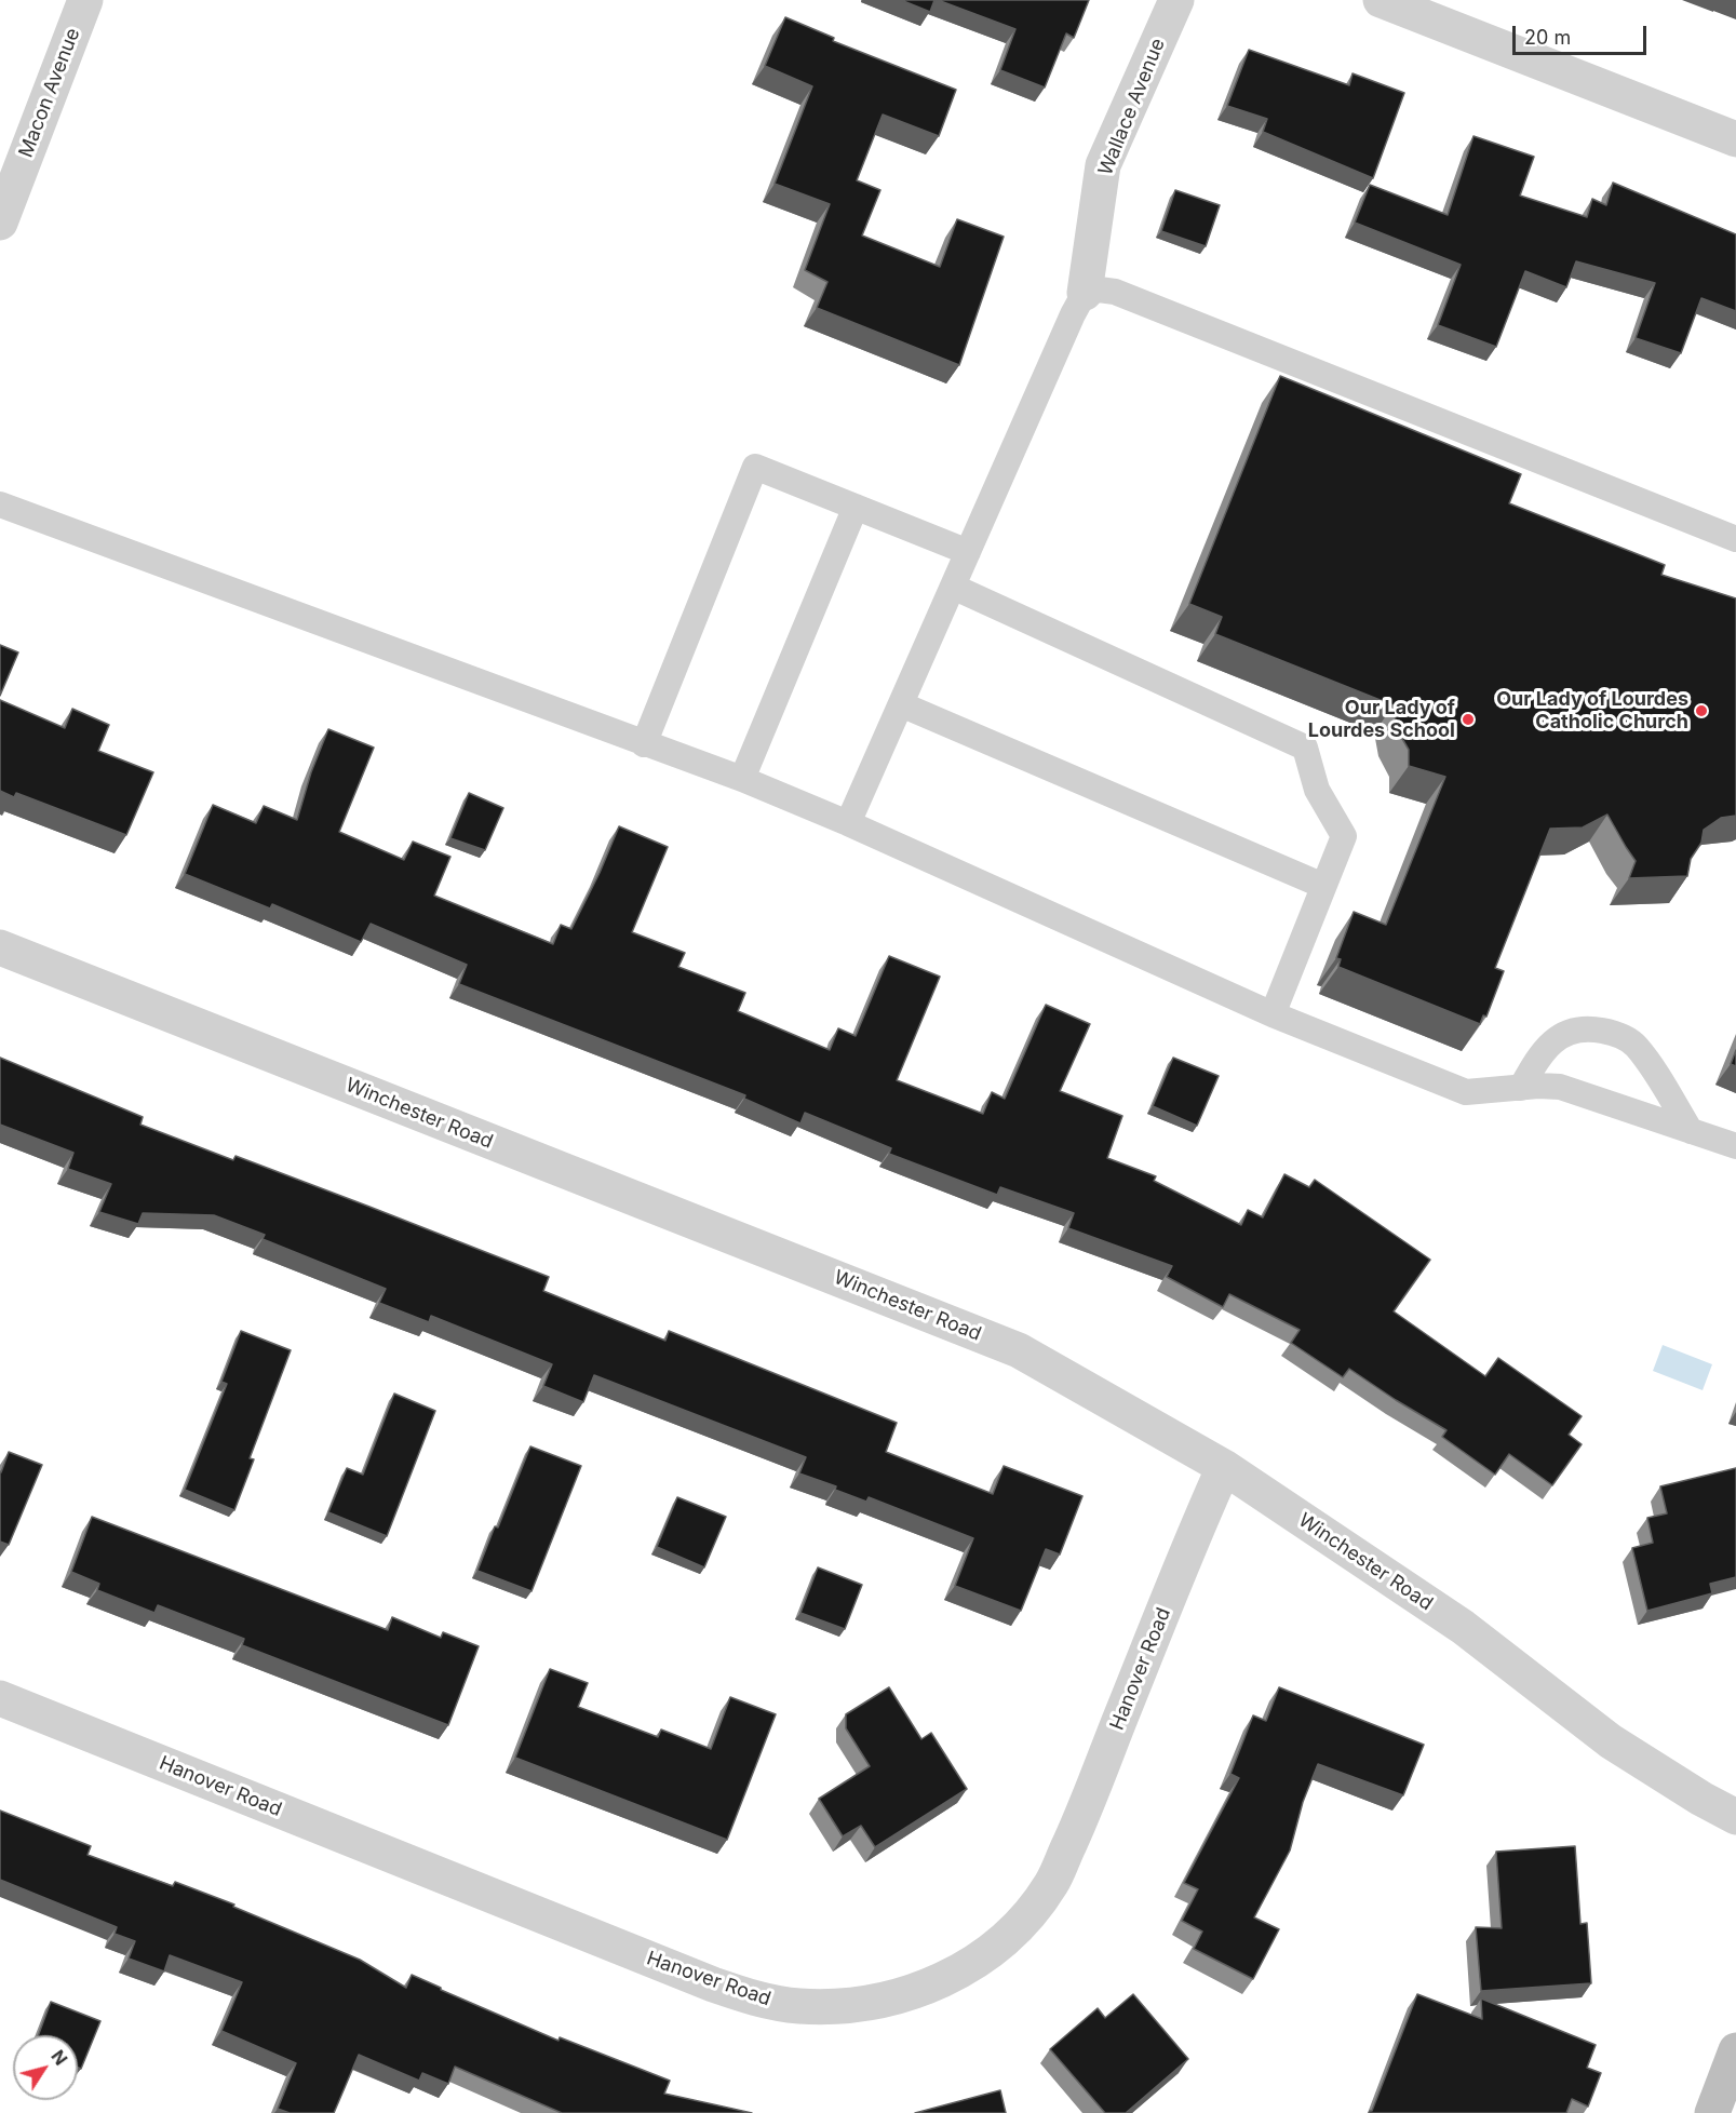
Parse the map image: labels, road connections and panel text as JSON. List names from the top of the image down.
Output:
{
  "streets": {
    "street": [
      "Macon Avenue",
      "Wallace Avenue",
      "Winchester Road",
      "Hanover Road"
    ]
  },
  "crossings": [
    ["Winchester Road", "Hanover Road"]
  ],
  "places": ["Our Lady of Lourdes Catholic Church", "Our Lady of Lourdes School"],
  "scale_bar": "20 m",
  "north": "top right"
}
